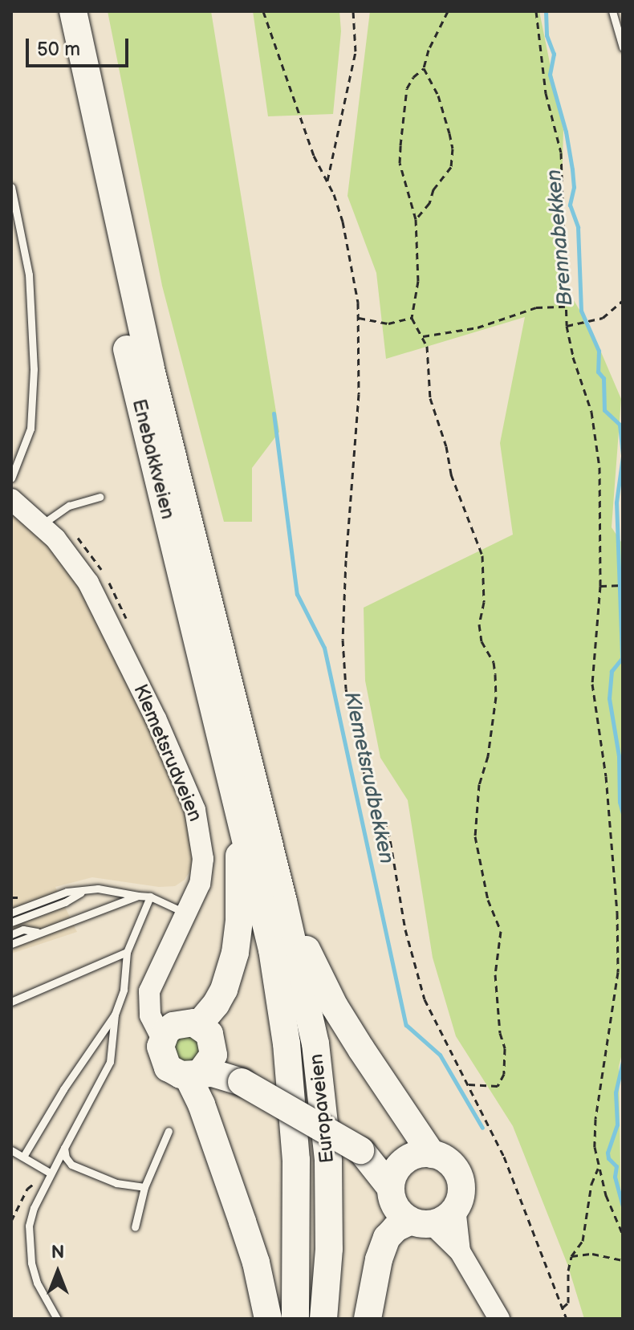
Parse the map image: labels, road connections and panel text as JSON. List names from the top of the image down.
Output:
{
  "streets": {
    "highway": ["Enebakkveien", "Europaveien"],
    "street": ["Klemetsrudveien"]
  },
  "crossings": [
    ["Enebakkveien", "Europaveien"]
  ],
  "water": ["Brennabekken", "Klemetsrudbekken"],
  "scale_bar": "50 m",
  "north": "top"
}
